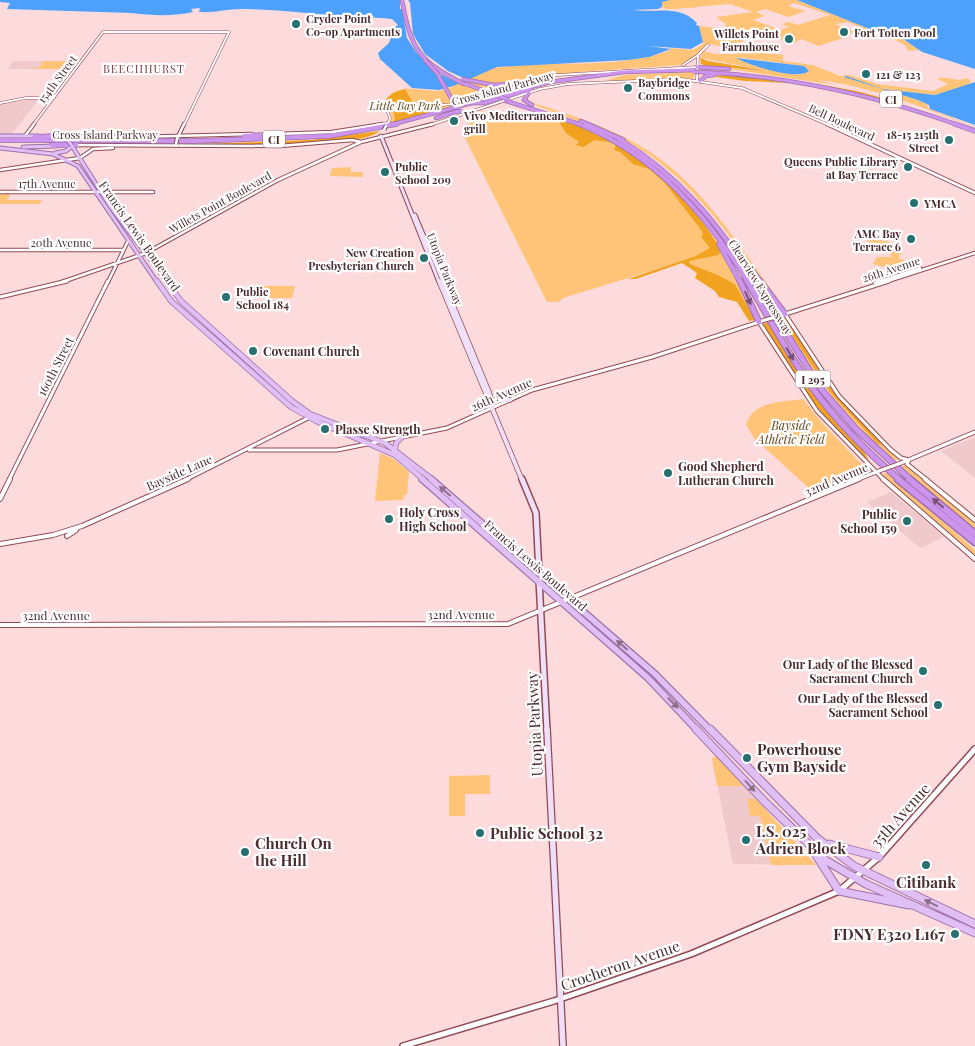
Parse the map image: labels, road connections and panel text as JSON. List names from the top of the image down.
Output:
{
  "streets": {
    "highway": [
      "Cross Island Parkway",
      "CI",
      "Clearview Expressway",
      "I 295"
    ],
    "main road": ["Francis Lewis Boulevard", "Utopia Parkway"],
    "street": [
      "154th Street",
      "Bell Boulevard",
      "17th Avenue",
      "Willets Point Boulevard",
      "20th Avenue",
      "26th Avenue",
      "160th Street",
      "Bayside Lane",
      "32nd Avenue",
      "35th Avenue",
      "Crocheron Avenue"
    ]
  },
  "crossings": [
    ["154th Street", "Francis Lewis Boulevard"],
    ["Cross Island Parkway", "Francis Lewis Boulevard"],
    ["Bell Boulevard", "Willets Point Boulevard"],
    ["Bell Boulevard", "Utopia Parkway"],
    ["Bell Boulevard", "Clearview Expressway"],
    ["17th Avenue", "Francis Lewis Boulevard"],
    ["Willets Point Boulevard", "Francis Lewis Boulevard"],
    ["Willets Point Boulevard", "160th Street"],
    ["Francis Lewis Boulevard", "Utopia Parkway"],
    ["Francis Lewis Boulevard", "26th Avenue"],
    ["Francis Lewis Boulevard", "160th Street"],
    ["Francis Lewis Boulevard", "Bayside Lane"],
    ["Francis Lewis Boulevard", "32nd Avenue"],
    ["Francis Lewis Boulevard", "35th Avenue"],
    ["20th Avenue", "160th Street"],
    ["Utopia Parkway", "26th Avenue"],
    ["Utopia Parkway", "32nd Avenue"],
    ["Utopia Parkway", "Crocheron Avenue"],
    ["26th Avenue", "Clearview Expressway"],
    ["26th Avenue", "Bayside Lane"],
    ["Clearview Expressway", "I 295"],
    ["Clearview Expressway", "32nd Avenue"],
    ["35th Avenue", "Crocheron Avenue"]
  ],
  "districts": ["BEECHHURST"],
  "parks": ["Little Bay Park", "Bayside Athletic Field"],
  "places": [
    "Cryder Point Co-op Apartments",
    "Fort Totten Pool",
    "Willets Point Farmhouse",
    "121 & 123",
    "Baybridge Commons",
    "Vivo Mediterranean grill",
    "18-15 215th Street",
    "Queens Public Library at Bay Terrace",
    "Public School 209",
    "YMCA",
    "AMC Bay Terrace 6",
    "New Creation Presbyterian Church",
    "Public School 184",
    "Covenant Church",
    "Plasse Strength",
    "Good Shepherd Lutheran Church",
    "Holy Cross High School",
    "Public School 159",
    "Our Lady of the Blessed Sacrament Church",
    "Our Lady of the Blessed Sacrament School",
    "Powerhouse Gym Bayside",
    "Public School 32",
    "I.S. 025 Adrien Block",
    "Church On the Hill",
    "Citibank",
    "FDNY E320 L167"
  ]
}
